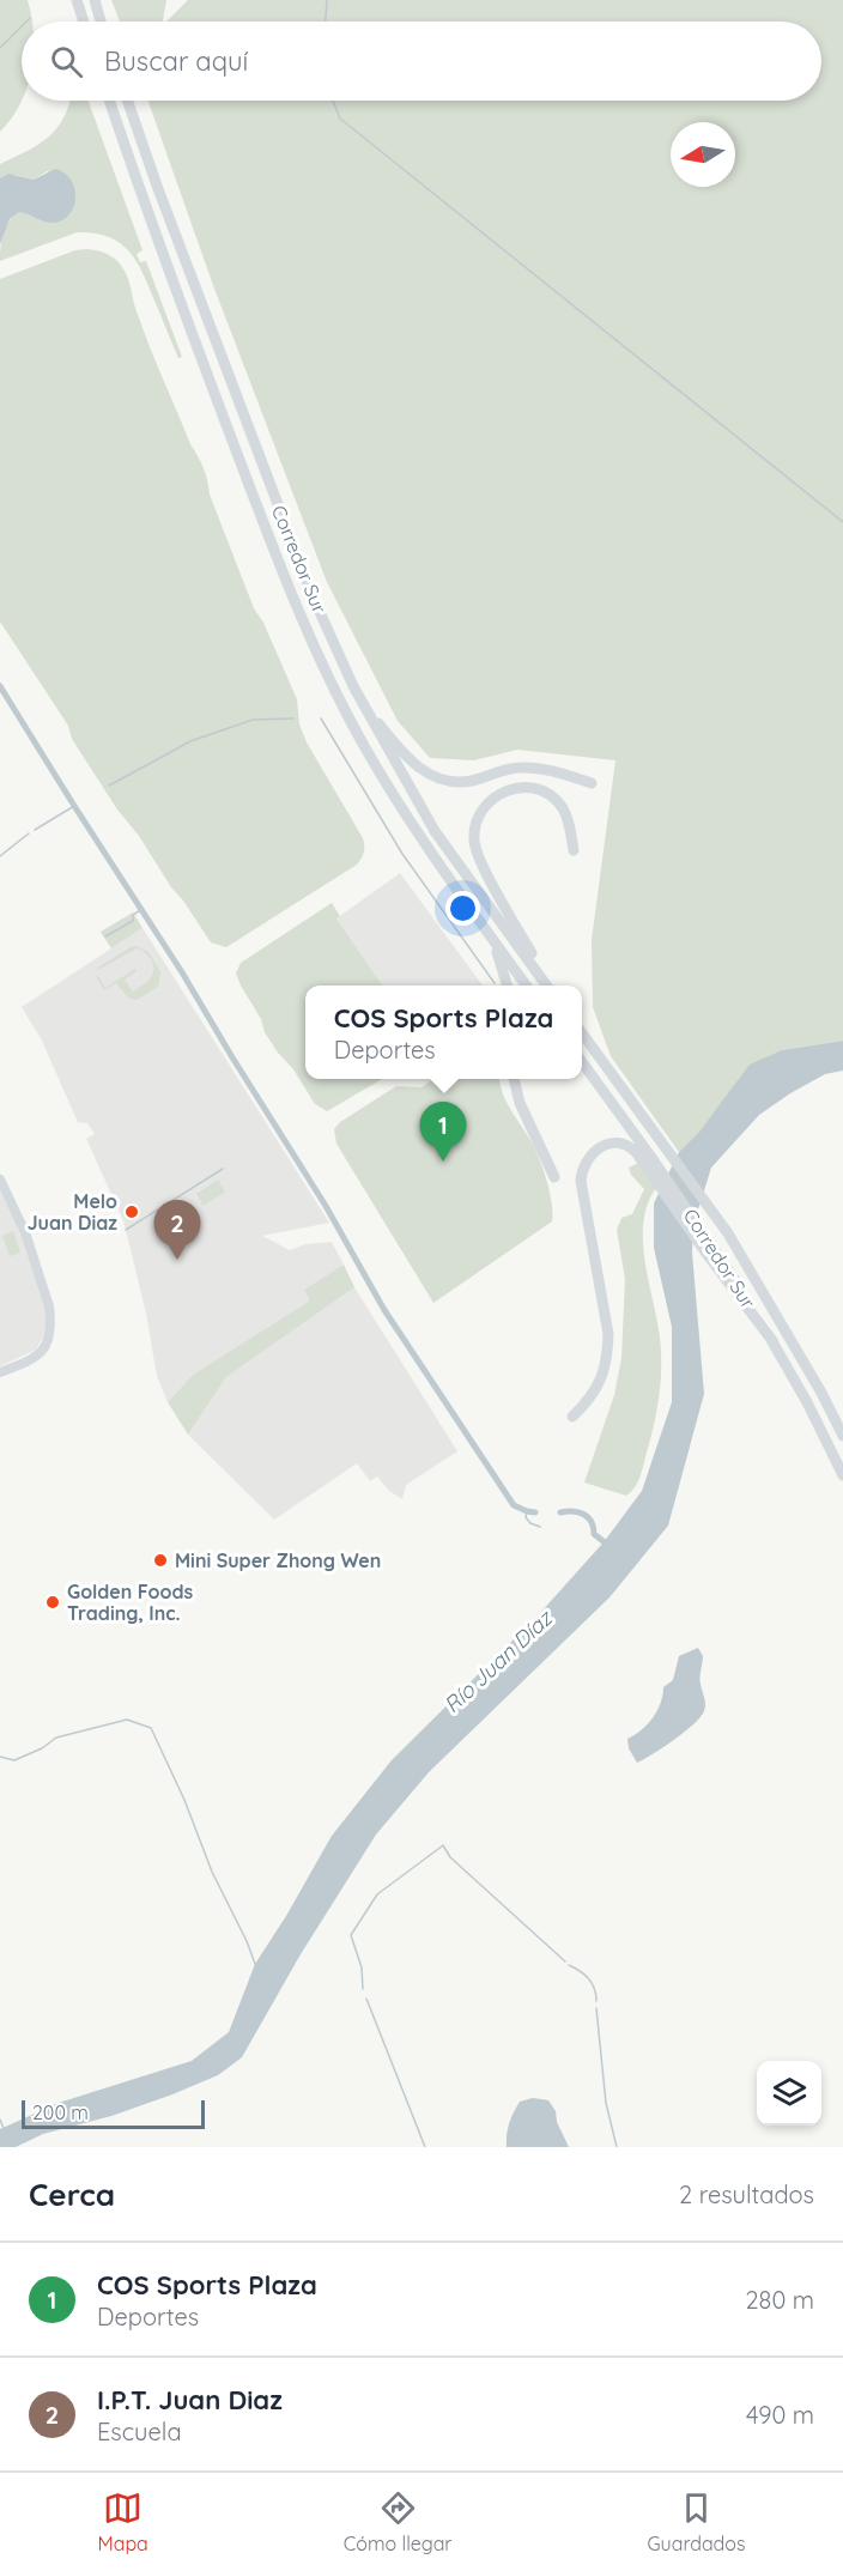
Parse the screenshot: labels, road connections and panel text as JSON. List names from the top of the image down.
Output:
{
  "streets": {
    "highway": ["Corredor Sur"]
  },
  "water": ["Río Juan Díaz"],
  "places": ["Melo Juan Diaz", "Mini Super Zhong Wen", "Golden Foods Trading, Inc."],
  "scale_bar": "200 m",
  "north": "left",
  "page": {
    "search": "Buscar aquí",
    "popup": ["COS Sports Plaza", "Deportes"],
    "pins": ["1", "2"],
    "scale": "200 m",
    "heading": ["Cerca", "2 resultados"],
    "list": [
      {
        "mark": "1",
        "name": "COS Sports Plaza",
        "note": "Deportes",
        "value": "280 m"
      },
      {
        "mark": "2",
        "name": "I.P.T. Juan Diaz",
        "note": "Escuela",
        "value": "490 m"
      }
    ],
    "nav": ["Mapa", "Cómo llegar", "Guardados"]
  }
}
